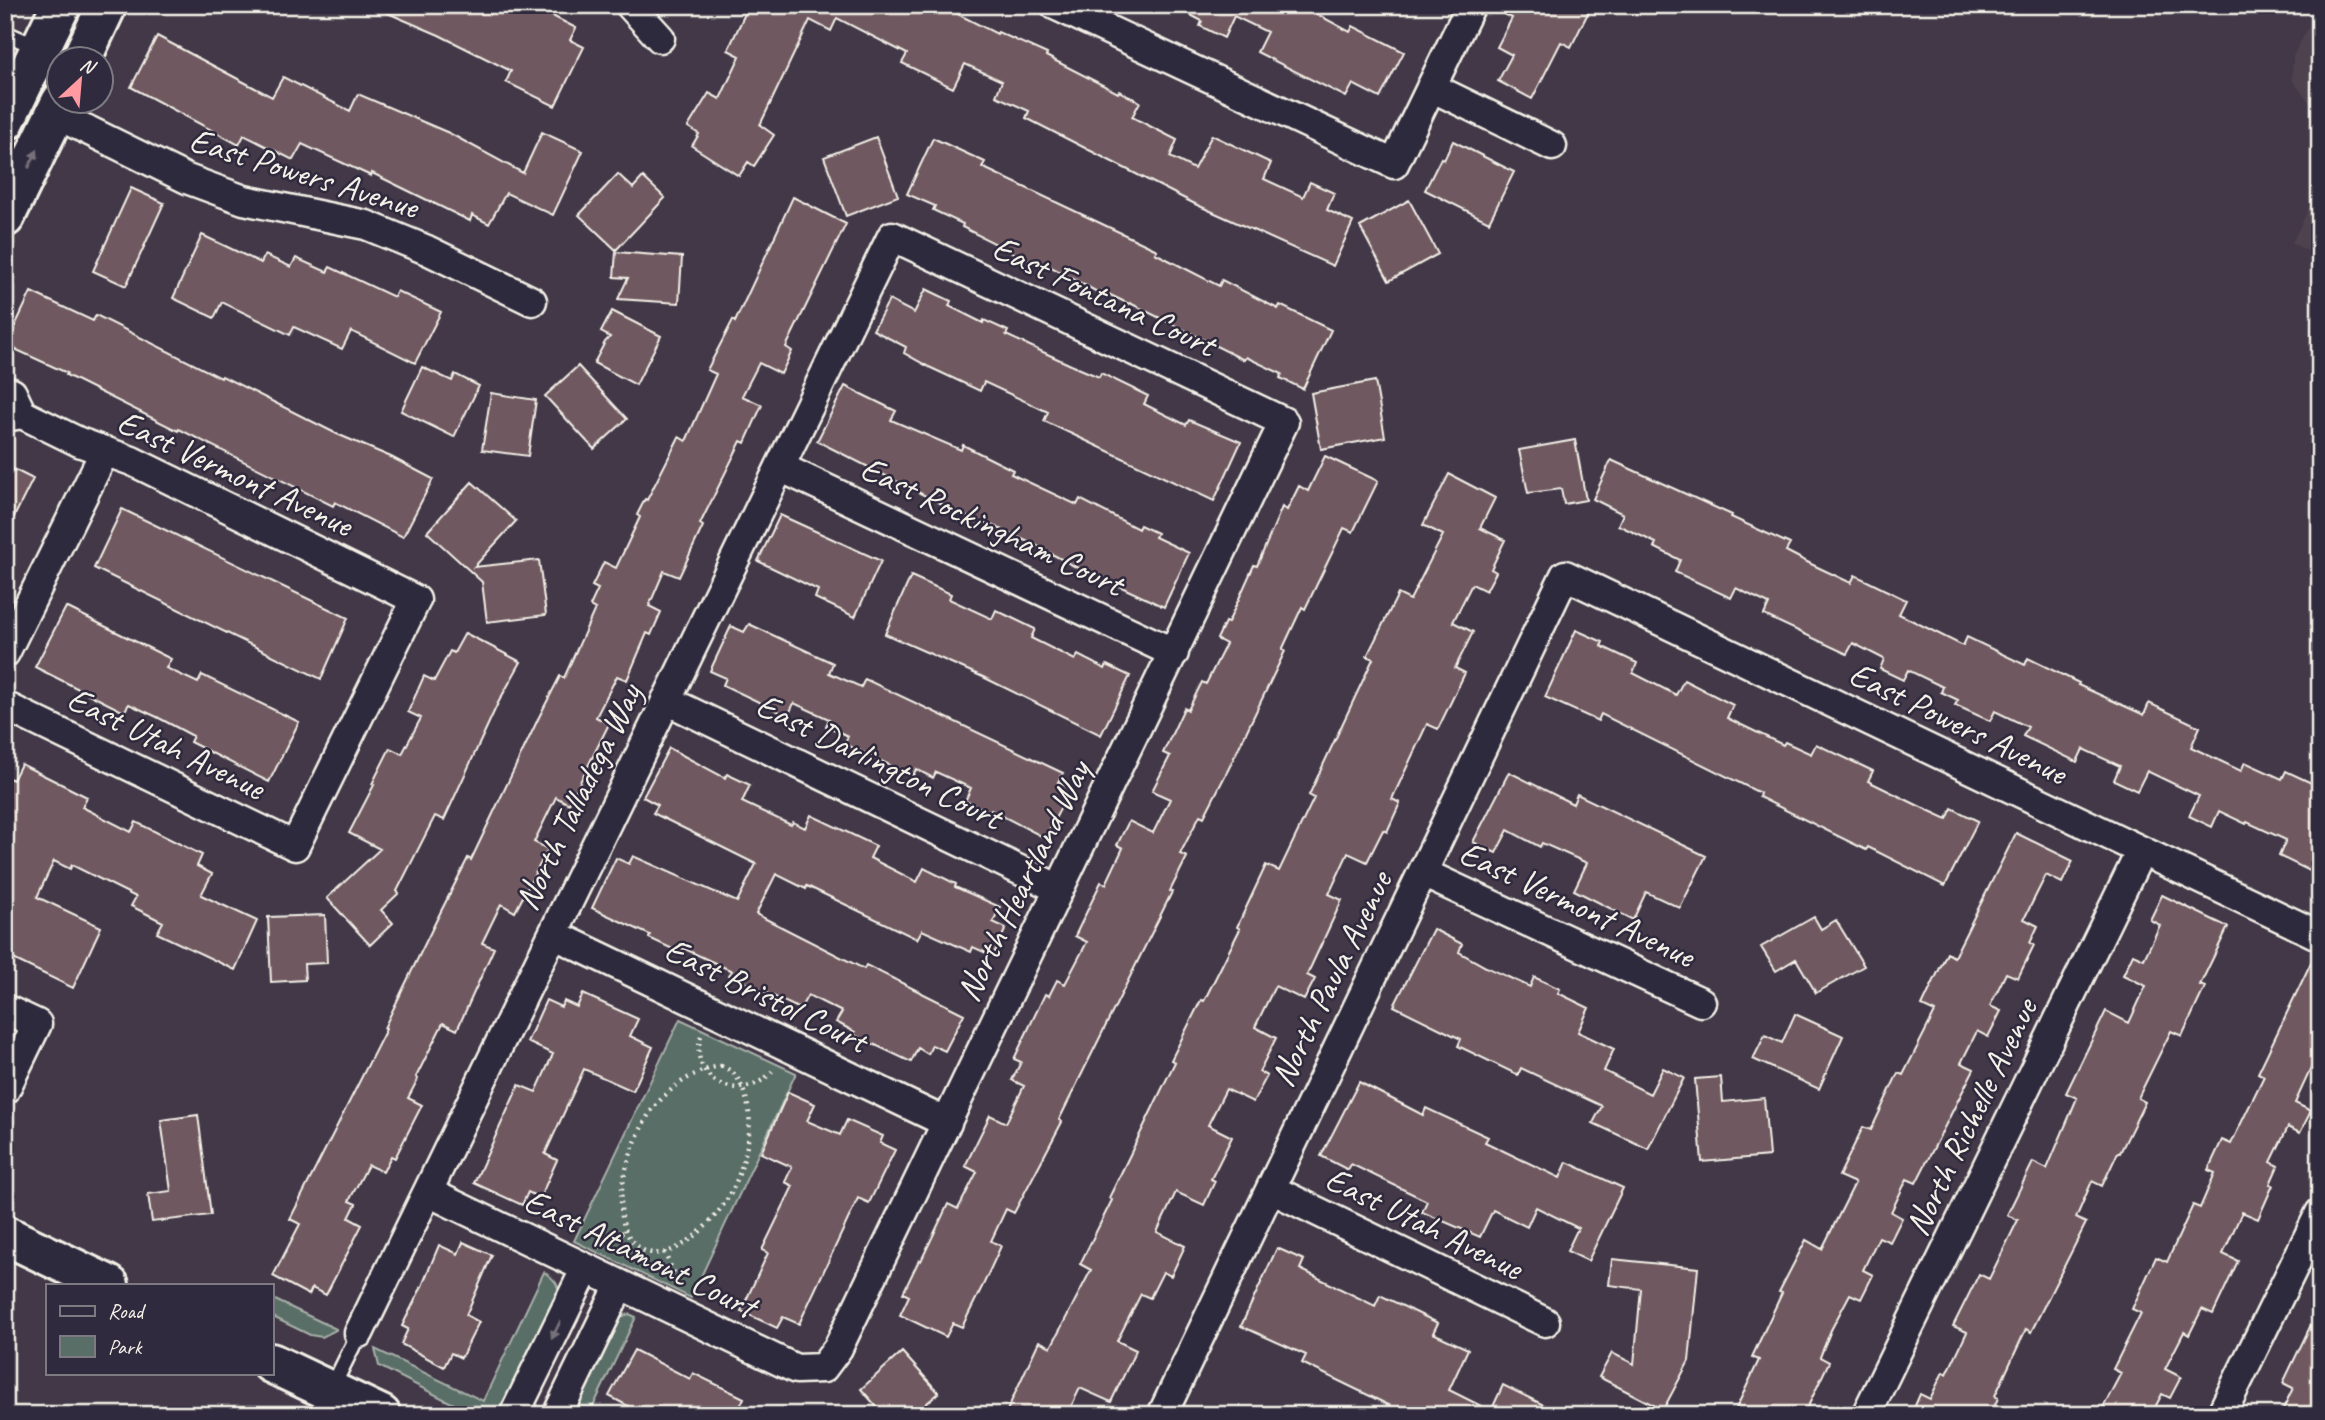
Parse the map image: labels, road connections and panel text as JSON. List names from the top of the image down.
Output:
{
  "streets": {
    "street": [
      "East Powers Avenue",
      "East Fontana Court",
      "East Vermont Avenue",
      "East Rockingham Court",
      "East Utah Avenue",
      "East Darlington Court",
      "North Talladega Way",
      "North Heartland Way",
      "North Paula Avenue",
      "East Bristol Court",
      "North Richelle Avenue",
      "East Altamont Court"
    ]
  },
  "crossings": [
    ["East Powers Avenue", "North Paula Avenue"],
    ["East Powers Avenue", "North Richelle Avenue"],
    ["East Fontana Court", "North Talladega Way"],
    ["East Fontana Court", "North Heartland Way"],
    ["East Vermont Avenue", "East Utah Avenue"],
    ["East Vermont Avenue", "North Paula Avenue"],
    ["East Rockingham Court", "North Talladega Way"],
    ["East Rockingham Court", "North Heartland Way"],
    ["East Utah Avenue", "North Paula Avenue"],
    ["East Darlington Court", "North Talladega Way"],
    ["East Darlington Court", "North Heartland Way"],
    ["North Talladega Way", "East Bristol Court"],
    ["North Talladega Way", "East Altamont Court"],
    ["North Heartland Way", "East Bristol Court"],
    ["North Heartland Way", "East Altamont Court"]
  ],
  "legend": ["Road", "Park"],
  "north": "top right"
}
